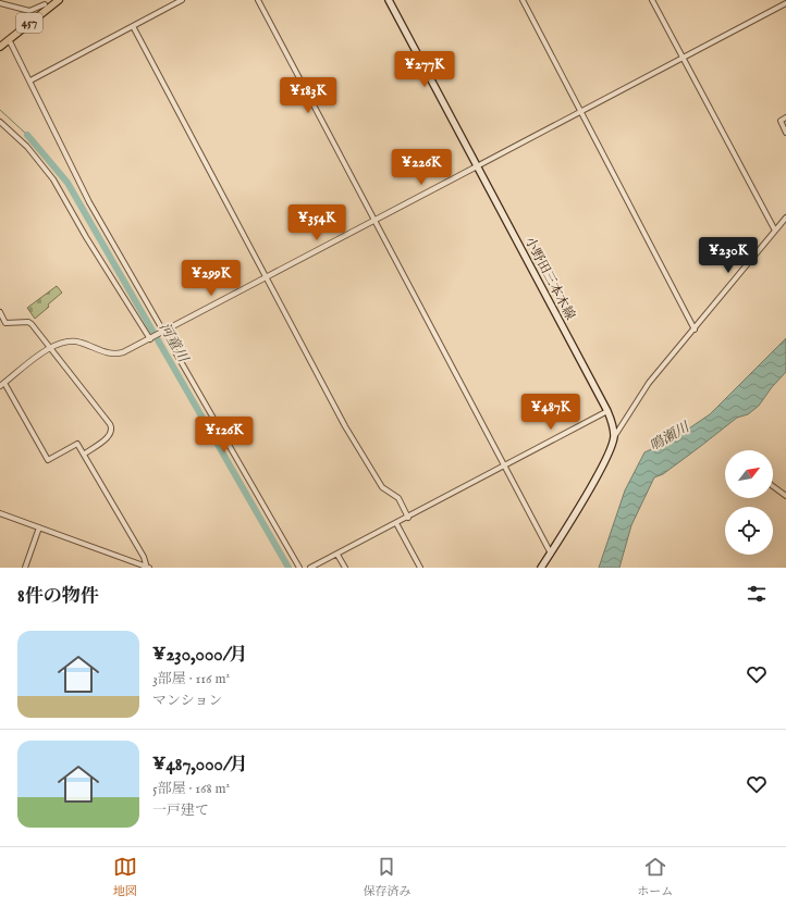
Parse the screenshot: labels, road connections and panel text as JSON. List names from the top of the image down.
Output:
{
  "streets": {
    "highway": ["457"],
    "main road": ["小野田三本木線"]
  },
  "water": ["河童川", "鳴瀬川"],
  "north": "top right",
  "page": {
    "price": [
      "¥277K",
      "¥183K",
      "¥226K",
      "¥354K",
      "¥230K",
      "¥299K",
      "¥487K",
      "¥126K"
    ],
    "heading": "8件の物件",
    "list": [
      {
        "name": "¥230,000/月",
        "note": "3部屋 · 116 m² · マンション"
      },
      {
        "name": "¥487,000/月",
        "note": "5部屋 · 168 m² · 一戸建て"
      }
    ],
    "tabs": ["地図", "保存済み", "ホーム"]
  }
}
